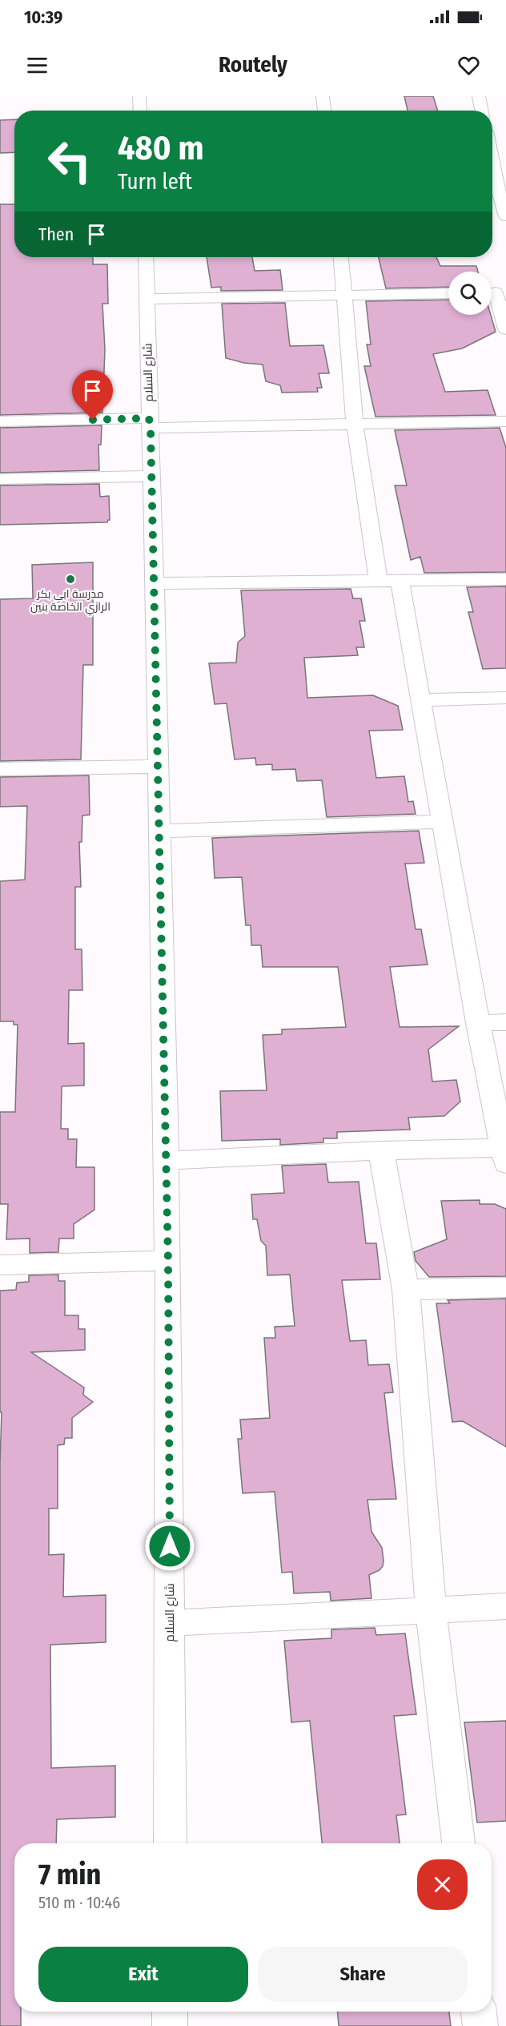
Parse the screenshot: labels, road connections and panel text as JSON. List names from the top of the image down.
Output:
{
  "streets": {
    "street": ["شارع السلام"]
  },
  "places": ["مدرسة ابي بكر الرازي الخاصة بنين"],
  "page": {
    "status": "10:39",
    "header": "Routely",
    "turn": ["480 m", "Turn left"],
    "then": "Then",
    "heading": ["7 min", "510 m · 10:46"],
    "buttons": ["Exit", "Share"]
  }
}
